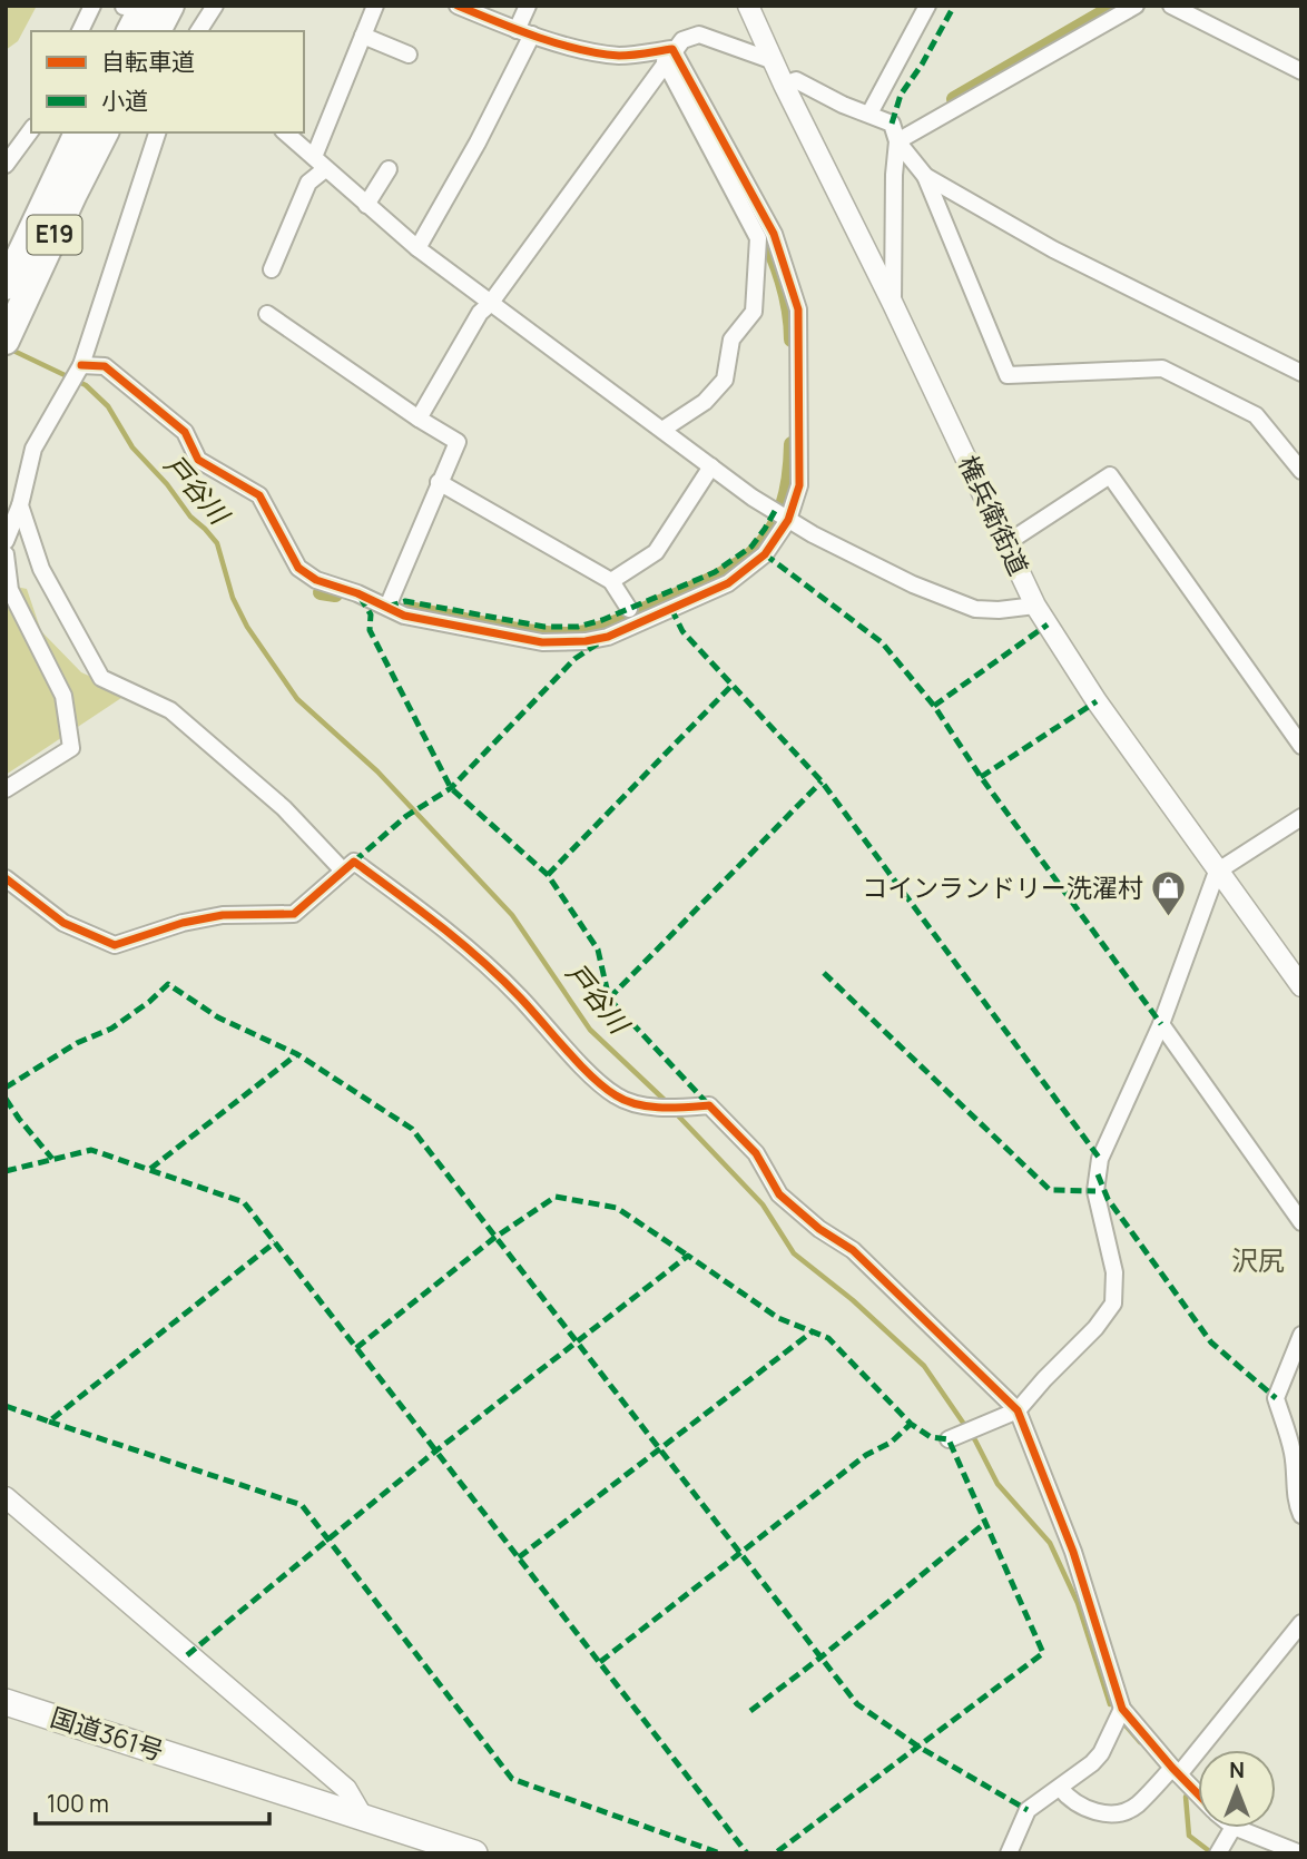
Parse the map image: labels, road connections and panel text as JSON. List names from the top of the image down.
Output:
{
  "streets": {
    "highway": ["E19", "国道361号"],
    "street": ["権兵衛街道"]
  },
  "districts": ["沢尻"],
  "water": ["戸谷川"],
  "places": {
    "shop": ["コインランドリー洗濯村"]
  },
  "legend": ["自転車道", "小道"],
  "scale_bar": "100 m",
  "north": "top"
}
